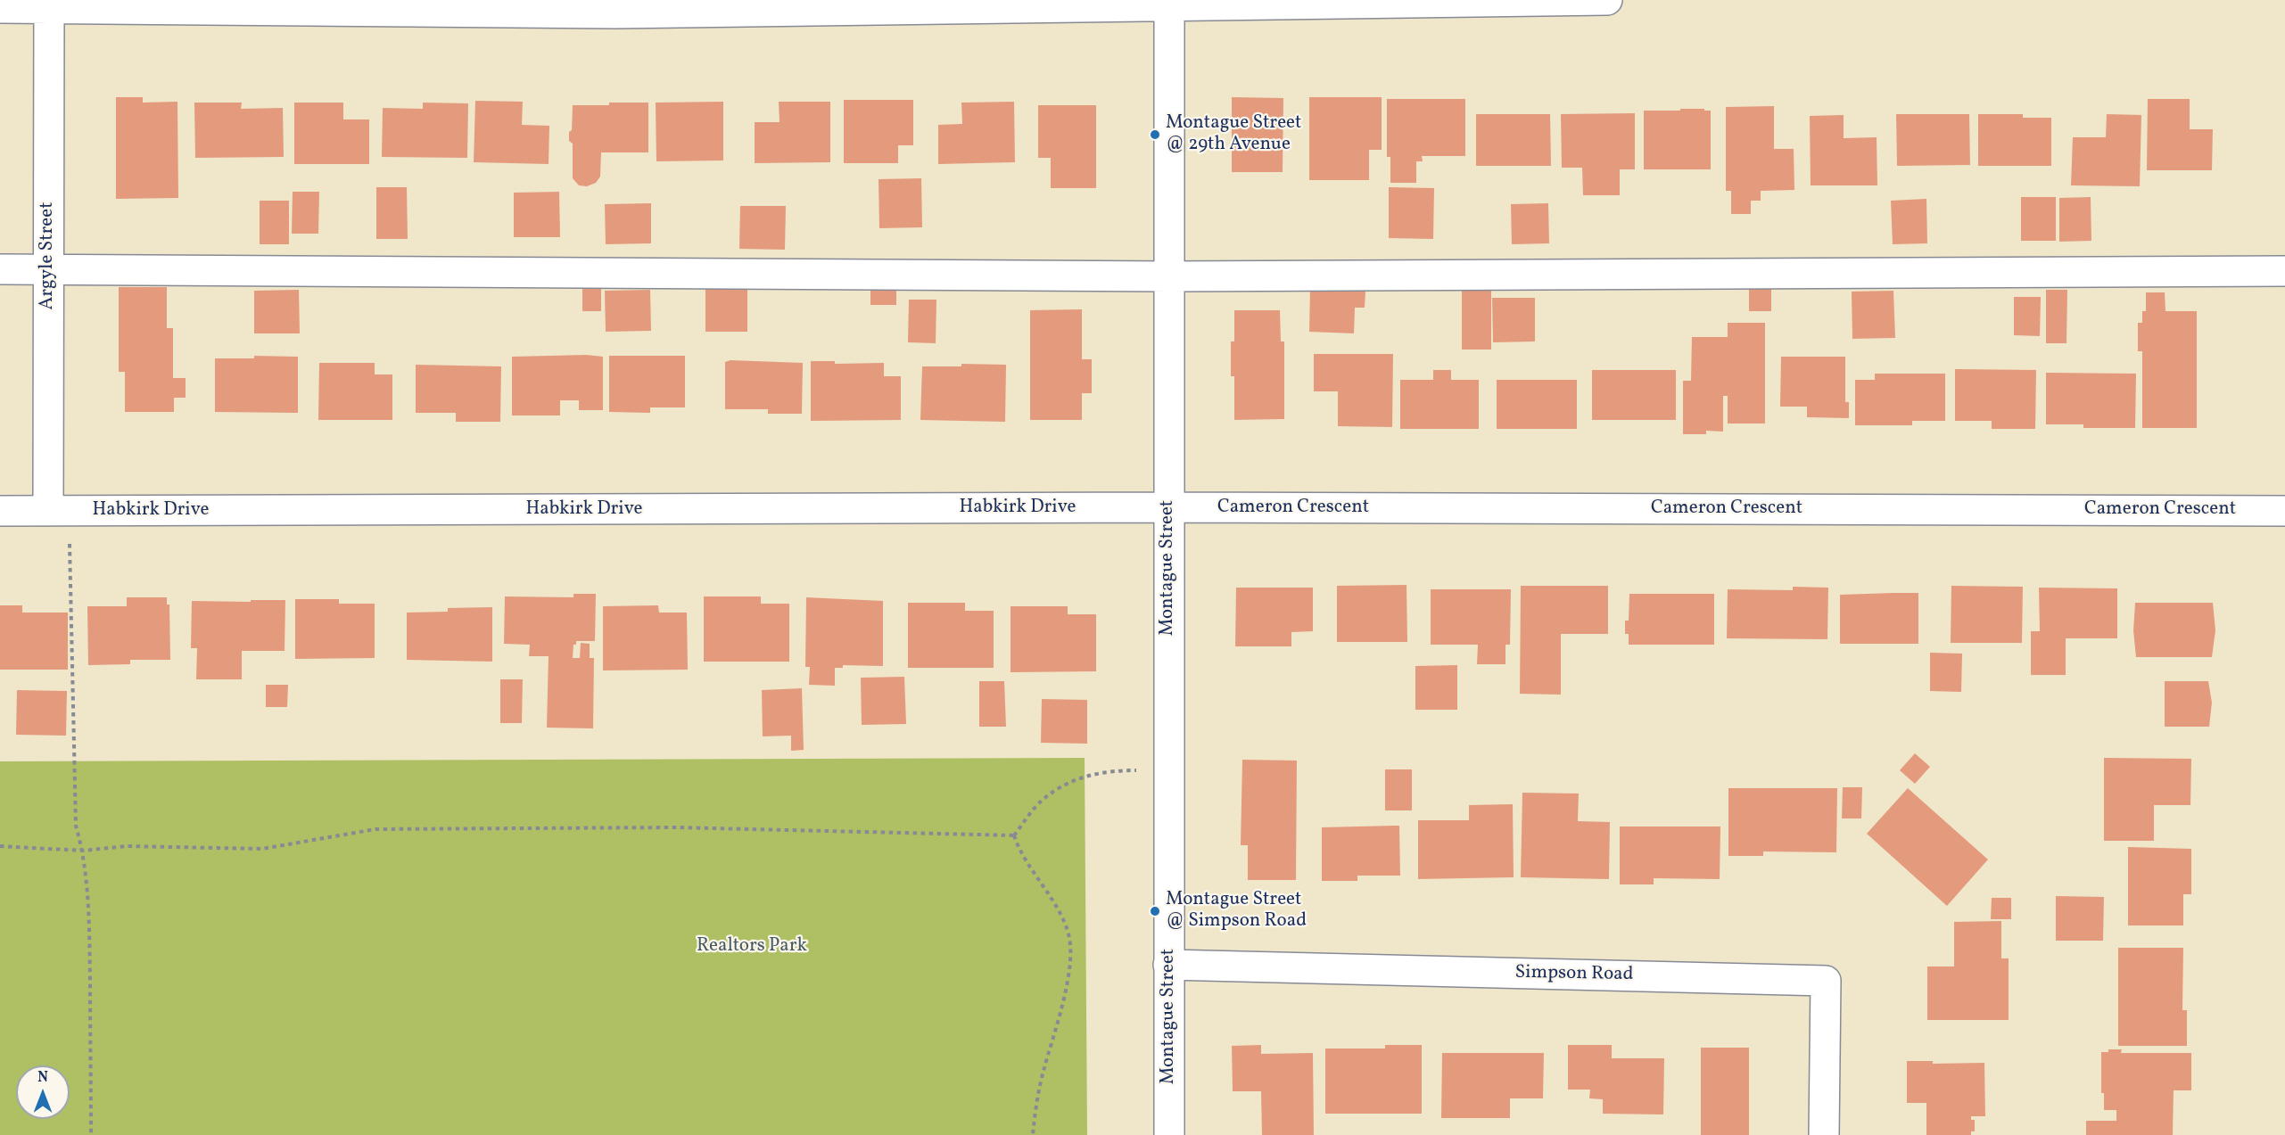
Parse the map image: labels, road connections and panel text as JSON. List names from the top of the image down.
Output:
{
  "streets": {
    "street": [
      "Argyle Street",
      "Habkirk Drive",
      "Cameron Crescent",
      "Montague Street",
      "Simpson Road"
    ]
  },
  "crossings": [
    ["Argyle Street", "Habkirk Drive"],
    ["Habkirk Drive", "Cameron Crescent"],
    ["Habkirk Drive", "Montague Street"],
    ["Cameron Crescent", "Montague Street"],
    ["Montague Street", "Simpson Road"]
  ],
  "parks": ["Realtors Park"],
  "places": ["Montague Street @ 29th Avenue", "Montague Street @ Simpson Road"],
  "north": "top"
}
